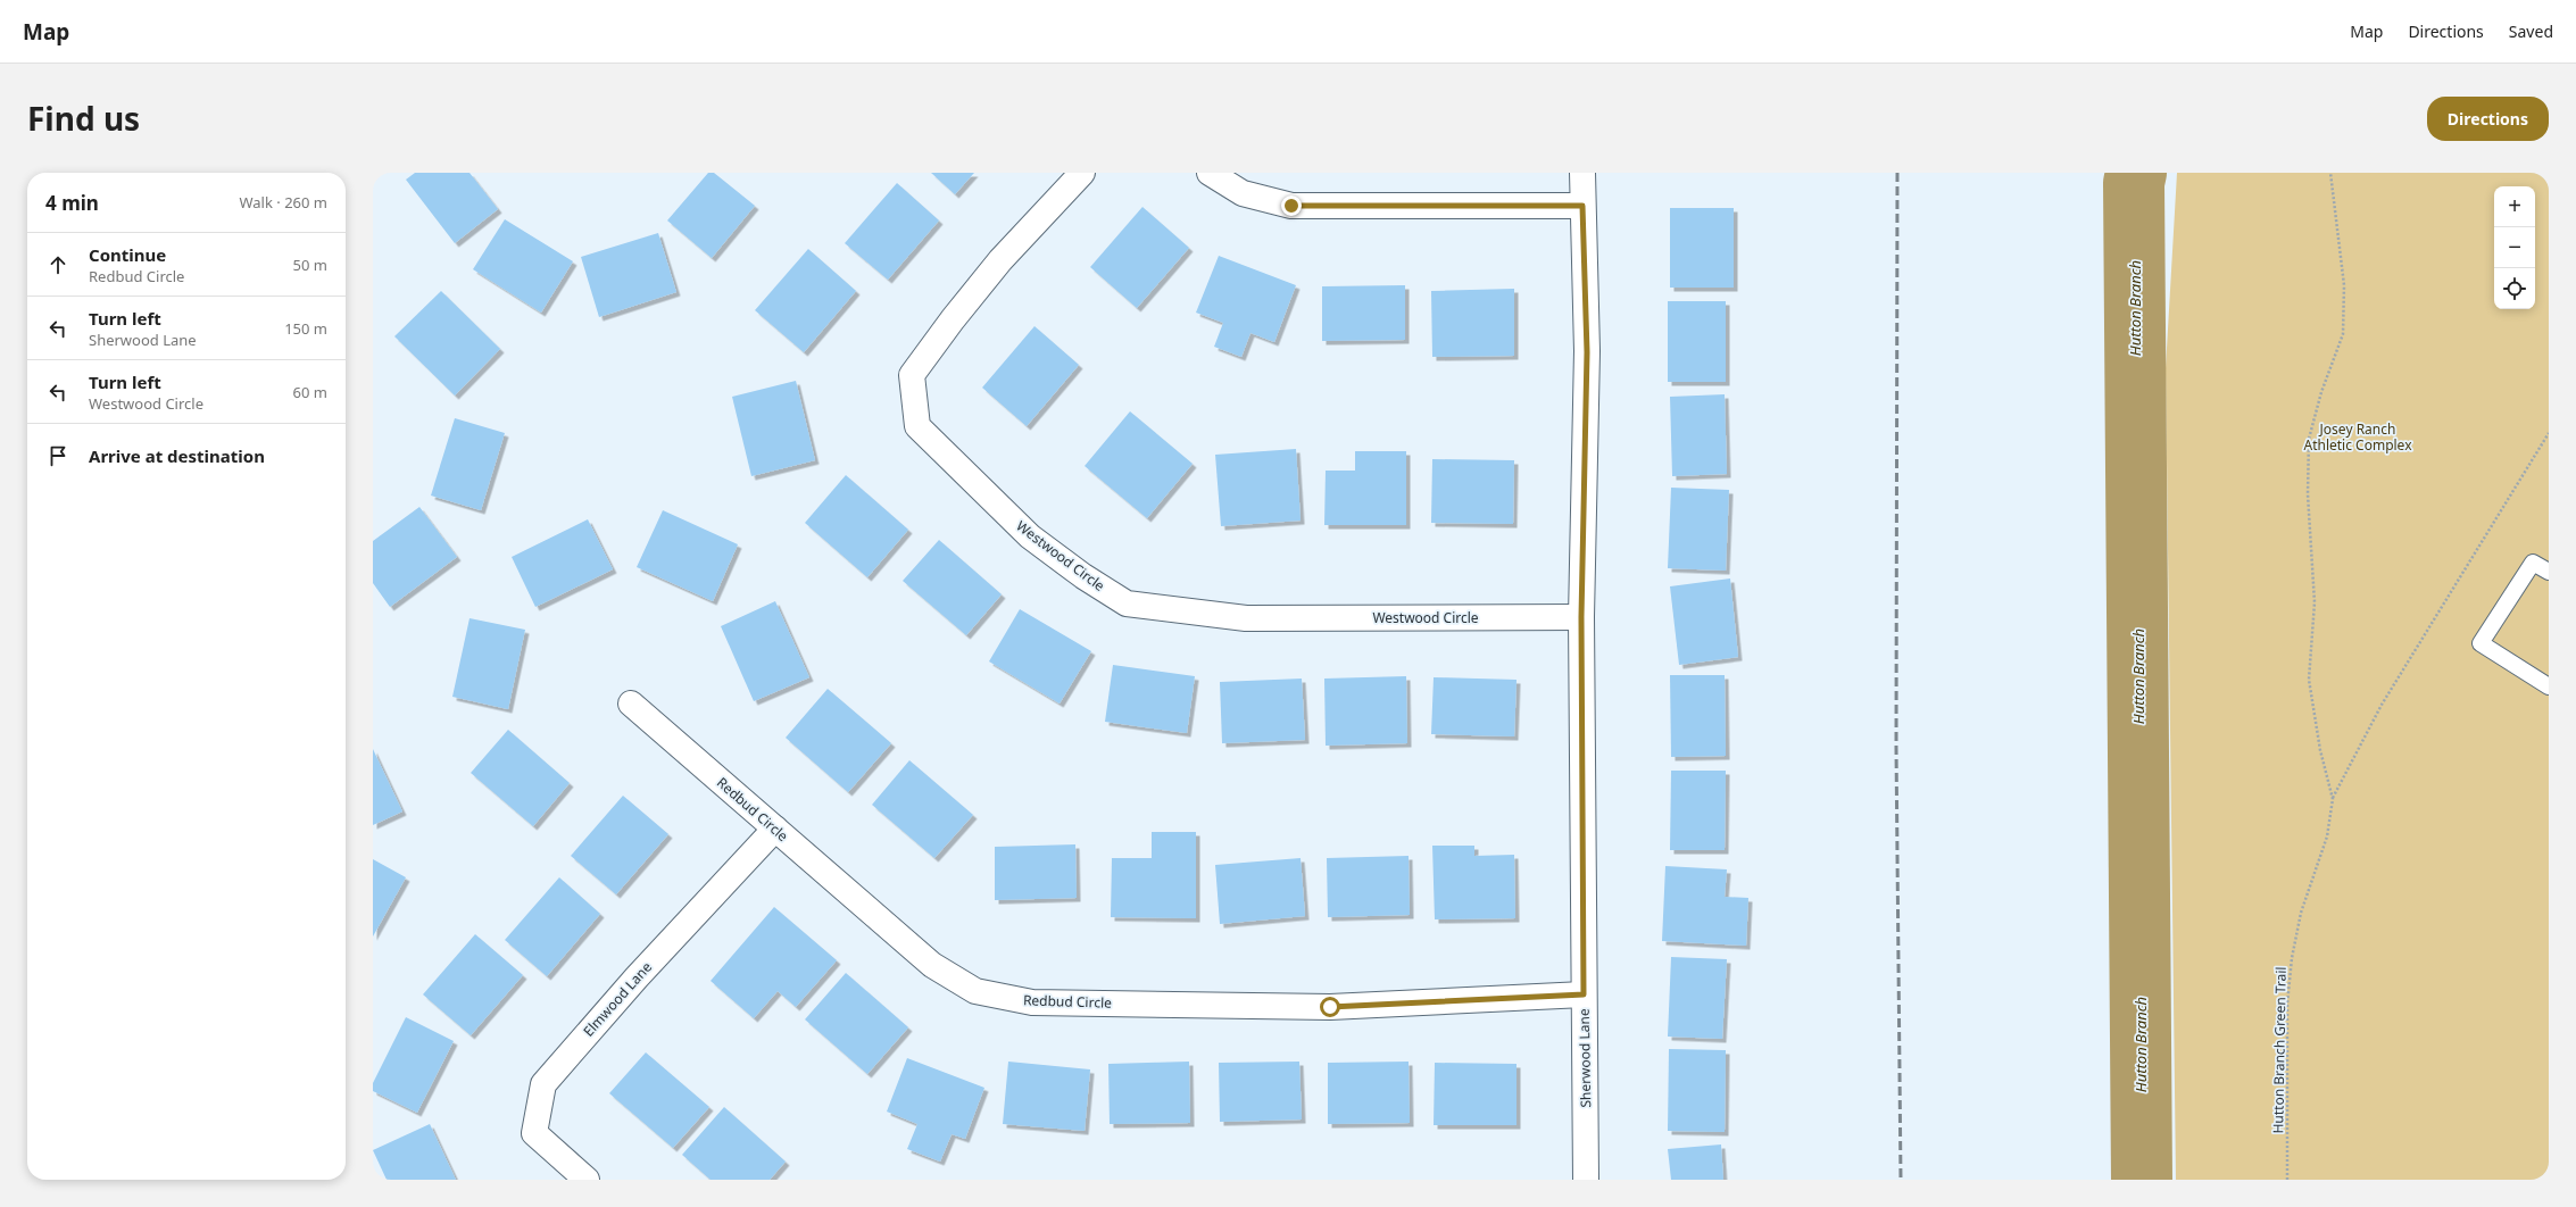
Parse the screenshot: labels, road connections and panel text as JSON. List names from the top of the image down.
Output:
{
  "streets": {
    "street": [
      "Westwood Circle",
      "Redbud Circle",
      "Elmwood Lane",
      "Sherwood Lane"
    ],
    "path": ["Hutton Branch Green Trail"]
  },
  "crossings": [
    ["Westwood Circle", "Sherwood Lane"],
    ["Redbud Circle", "Elmwood Lane"],
    ["Redbud Circle", "Sherwood Lane"]
  ],
  "water": ["Hutton Branch"],
  "parks": ["Josey Ranch Athletic Complex"],
  "page": {
    "header": "Map",
    "nav": ["Map", "Directions", "Saved"],
    "title": "Find us",
    "buttons": "Directions",
    "heading": ["4 min", "Walk · 260 m"],
    "map_buttons": ["+", "−"],
    "list": [
      ["Continue", "Redbud Circle", "50 m"],
      ["Turn left", "Sherwood Lane", "150 m"],
      ["Turn left", "Westwood Circle", "60 m"],
      "Arrive at destination"
    ]
  }
}
